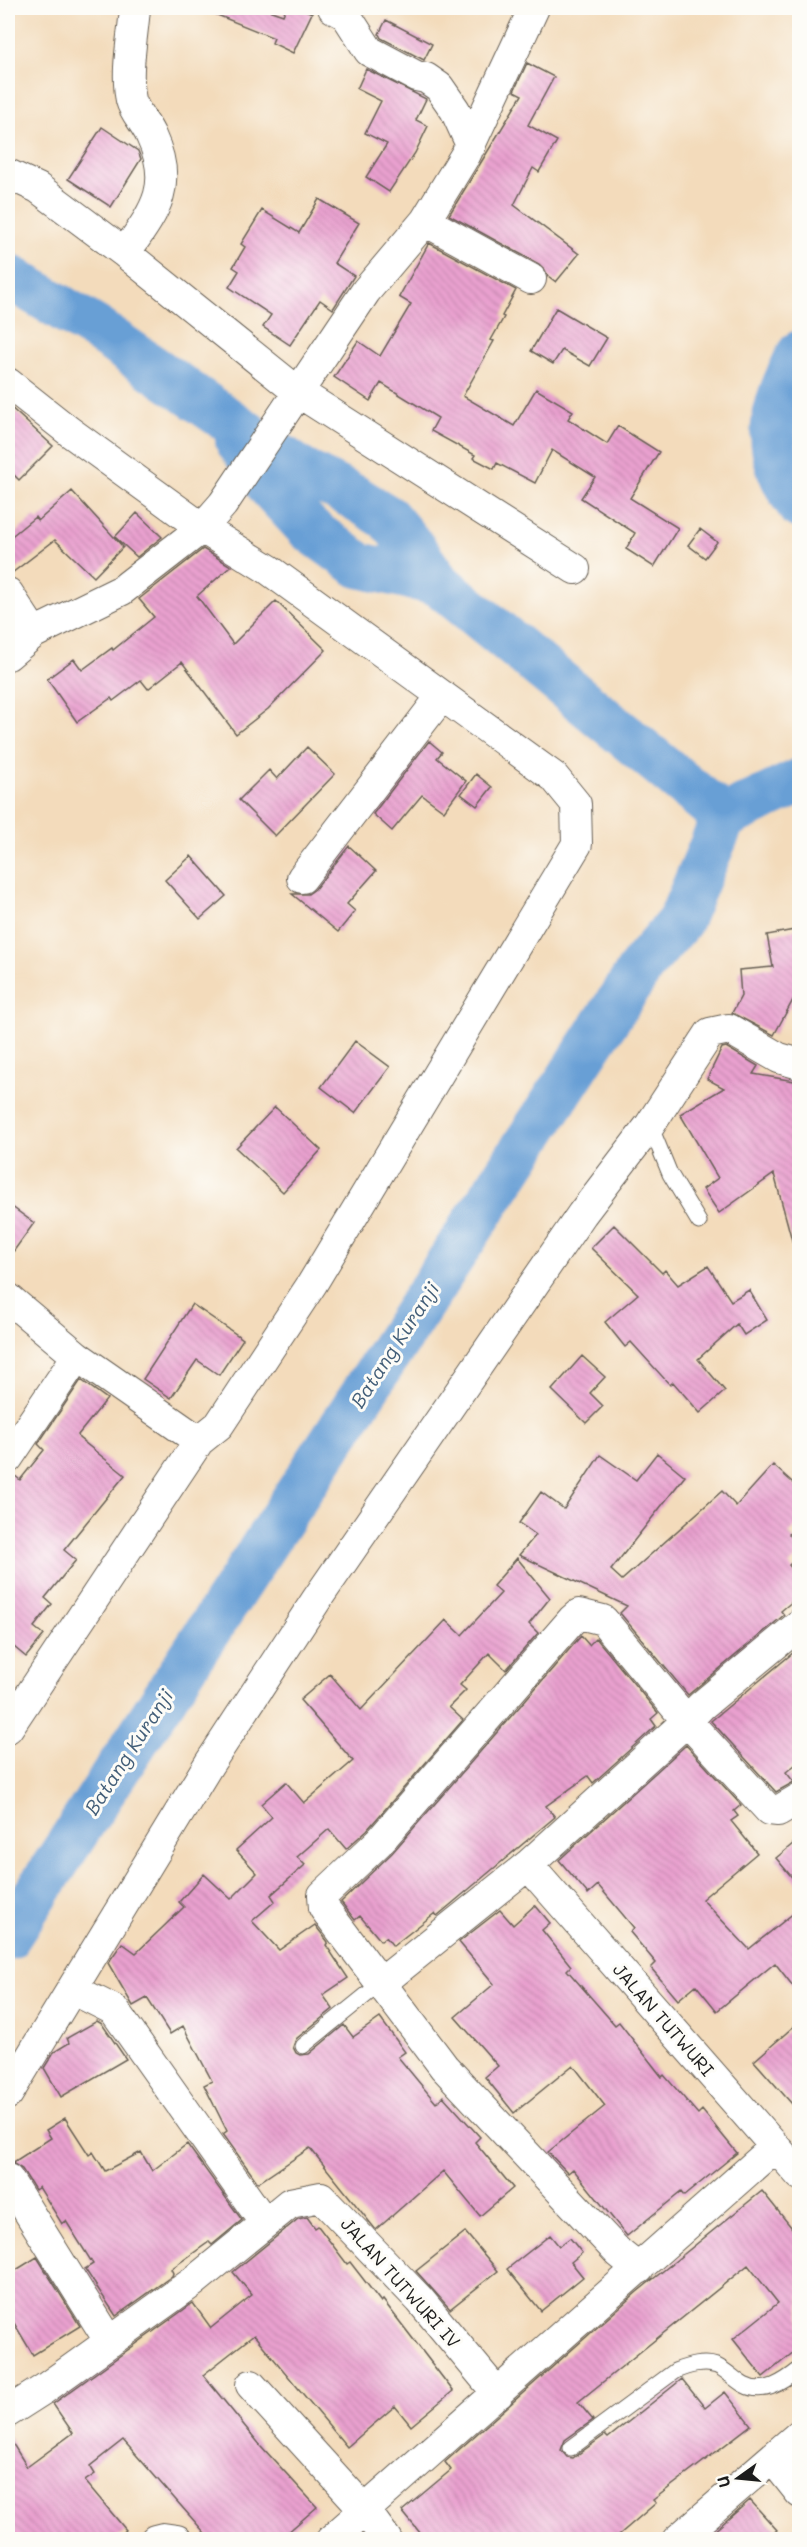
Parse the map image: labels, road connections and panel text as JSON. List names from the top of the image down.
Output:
{
  "streets": {
    "street": ["JALAN TUTWURI", "JALAN TUTWURI IV"]
  },
  "water": ["Batang Kuranji"],
  "north": "left"
}
